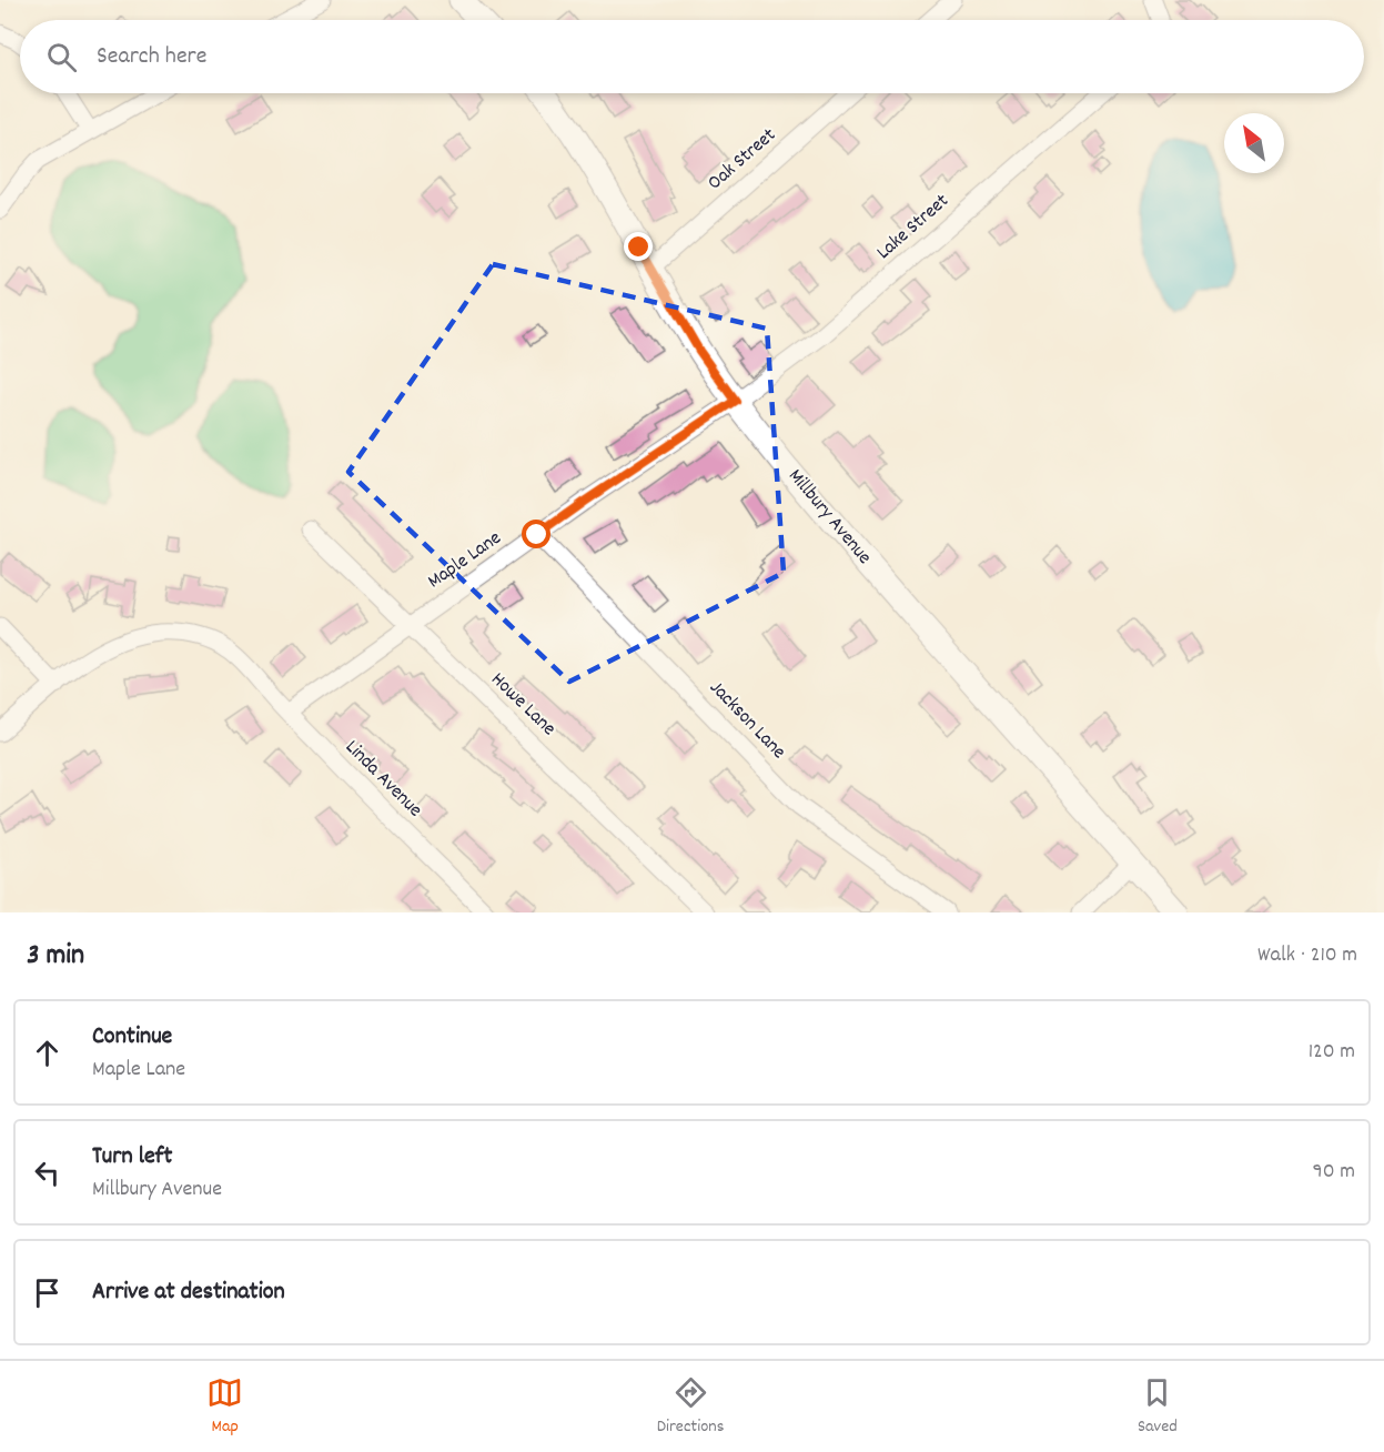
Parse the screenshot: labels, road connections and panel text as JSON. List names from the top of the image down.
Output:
{
  "streets": {
    "main road": ["Millbury Avenue"],
    "street": [
      "Oak Street",
      "Lake Street",
      "Maple Lane",
      "Howe Lane",
      "Jackson Lane",
      "Linda Avenue"
    ]
  },
  "crossings": [
    ["Oak Street", "Millbury Avenue"],
    ["Lake Street", "Millbury Avenue"],
    ["Lake Street", "Maple Lane"],
    ["Millbury Avenue", "Maple Lane"],
    ["Maple Lane", "Howe Lane"],
    ["Maple Lane", "Jackson Lane"],
    ["Maple Lane", "Linda Avenue"]
  ],
  "north": "top left",
  "page": {
    "search": "Search here",
    "heading": ["3 min", "Walk · 210 m"],
    "list": [
      ["Continue", "Maple Lane", "120 m"],
      ["Turn left", "Millbury Avenue", "90 m"],
      "Arrive at destination"
    ],
    "nav": ["Map", "Directions", "Saved"]
  }
}
